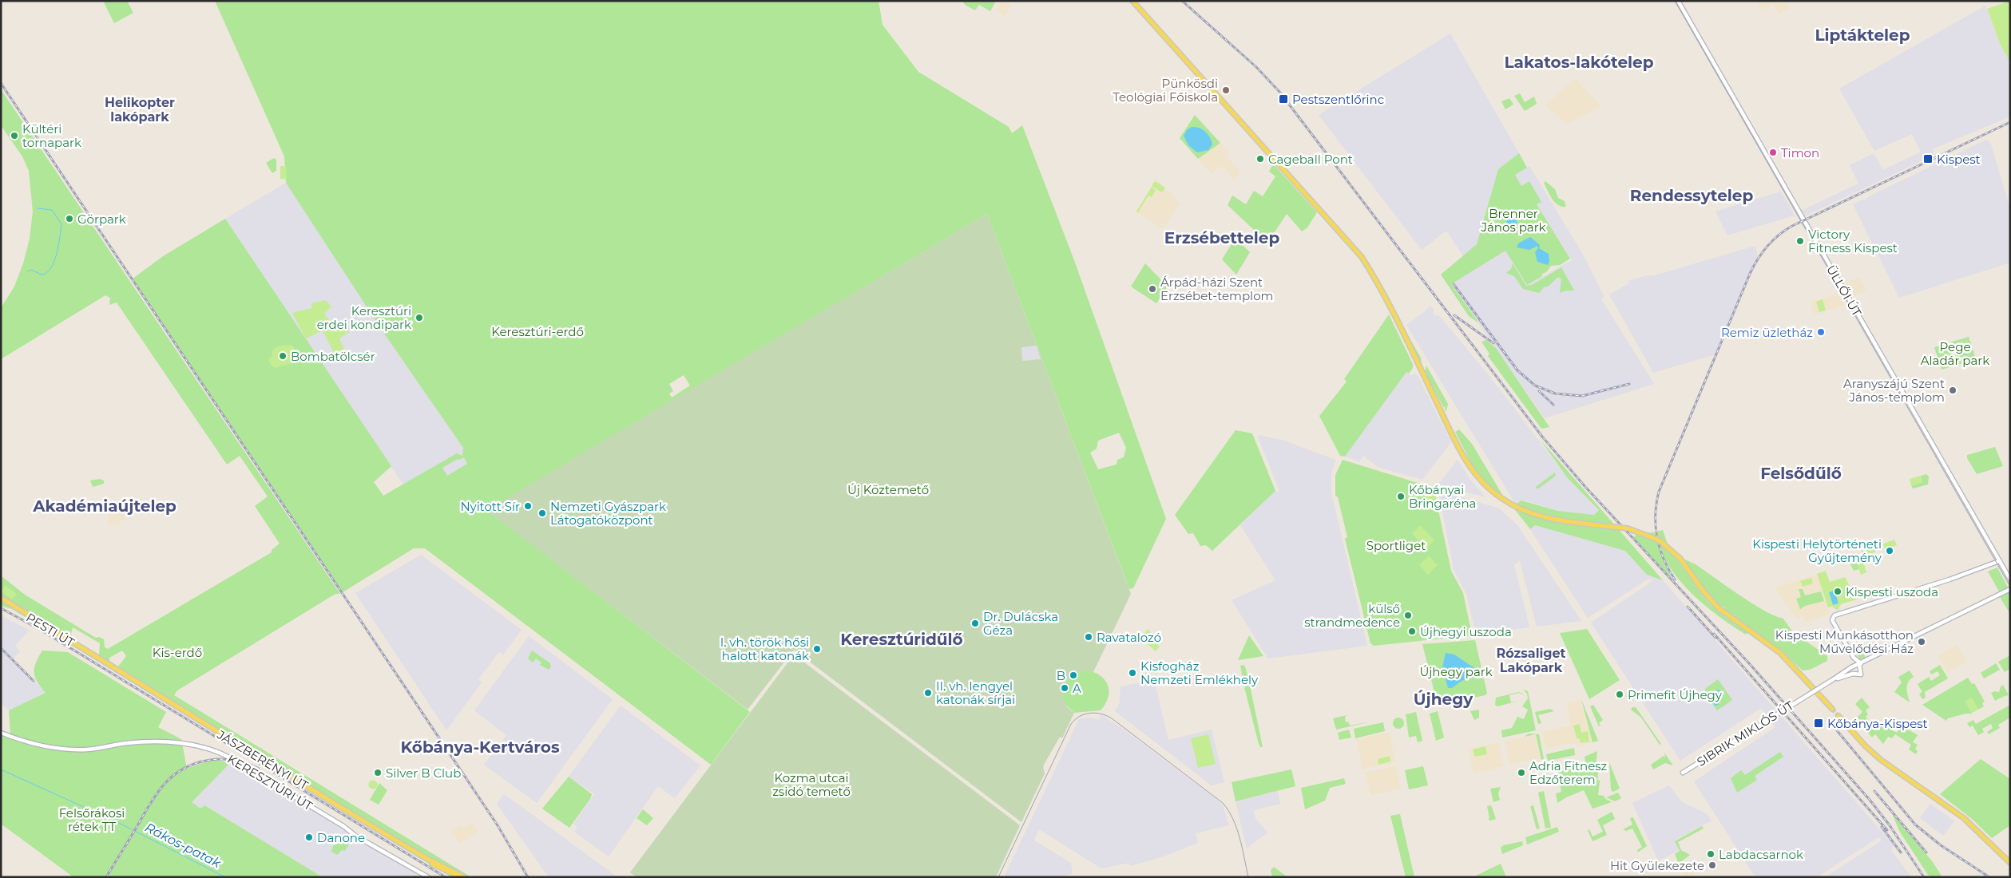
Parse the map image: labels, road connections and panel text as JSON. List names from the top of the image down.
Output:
{
  "streets": {
    "main road": [
      "ÜLLŐI ÚT",
      "PESTI ÚT",
      "SIBRIK MIKLÓS ÚT",
      "JÁSZBERÉNYI ÚT",
      "KERESZTÚRI ÚT"
    ]
  },
  "crossings": [
    ["PESTI ÚT", "JÁSZBERÉNYI ÚT"]
  ],
  "districts": [
    "Liptáktelep",
    "Lakatos-lakótelep",
    "Helikopter lakópark",
    "Rendessytelep",
    "Erzsébettelep",
    "Felsődűlő",
    "Akadémiaújtelep",
    "Keresztúridűlő",
    "Rózsaliget Lakópark",
    "Újhegy",
    "Kőbánya-Kertváros"
  ],
  "water": ["Rákos-patak"],
  "parks": [
    "Brenner János park",
    "Keresztúri-erdő",
    "Pege Aladár park",
    "Új Köztemető",
    "Sportliget",
    "Kis-erdő",
    "Újhegy park",
    "Kozma utcai zsidó temető",
    "Felsőrákosi rétek TT"
  ],
  "places": {
    "other": [
      "Pünkösdi Teológiai Főiskola",
      "Kültéri tornapark",
      "Timon",
      "Cageball Pont",
      "Görpark",
      "Victory Fitness Kispest",
      "Árpád-házi Szent Erzsébet-templom",
      "Keresztúri erdei kondipark",
      "Remiz üzletház",
      "Bombatölcsér",
      "Aranyszájú Szent János-templom",
      "Kőbányai Bringaréna",
      "Nyitott Sír",
      "Nemzeti Gyászpark Látogatóközpont",
      "Kispesti Helytörténeti Gyűjtemény",
      "Kispesti uszoda",
      "külső strandmedence",
      "Dr. Dulácska Géza",
      "Újhegyi uszoda",
      "Ravatalozó",
      "Kispesti Munkásotthon Művelődési Ház",
      "I. vh. török hősi halott katonák",
      "Kisfogház Nemzeti Emlékhely",
      "B",
      "A",
      "II. vh. lengyel katonák sírjai",
      "Primefit Újhegy",
      "Silver B Club",
      "Adria Fitnesz Edzőterem",
      "Danone",
      "Labdacsarnok",
      "Hit Gyülekezete"
    ],
    "transit": ["Pestszentlőrinc", "Kispest", "Kőbánya-Kispest"]
  }
}
